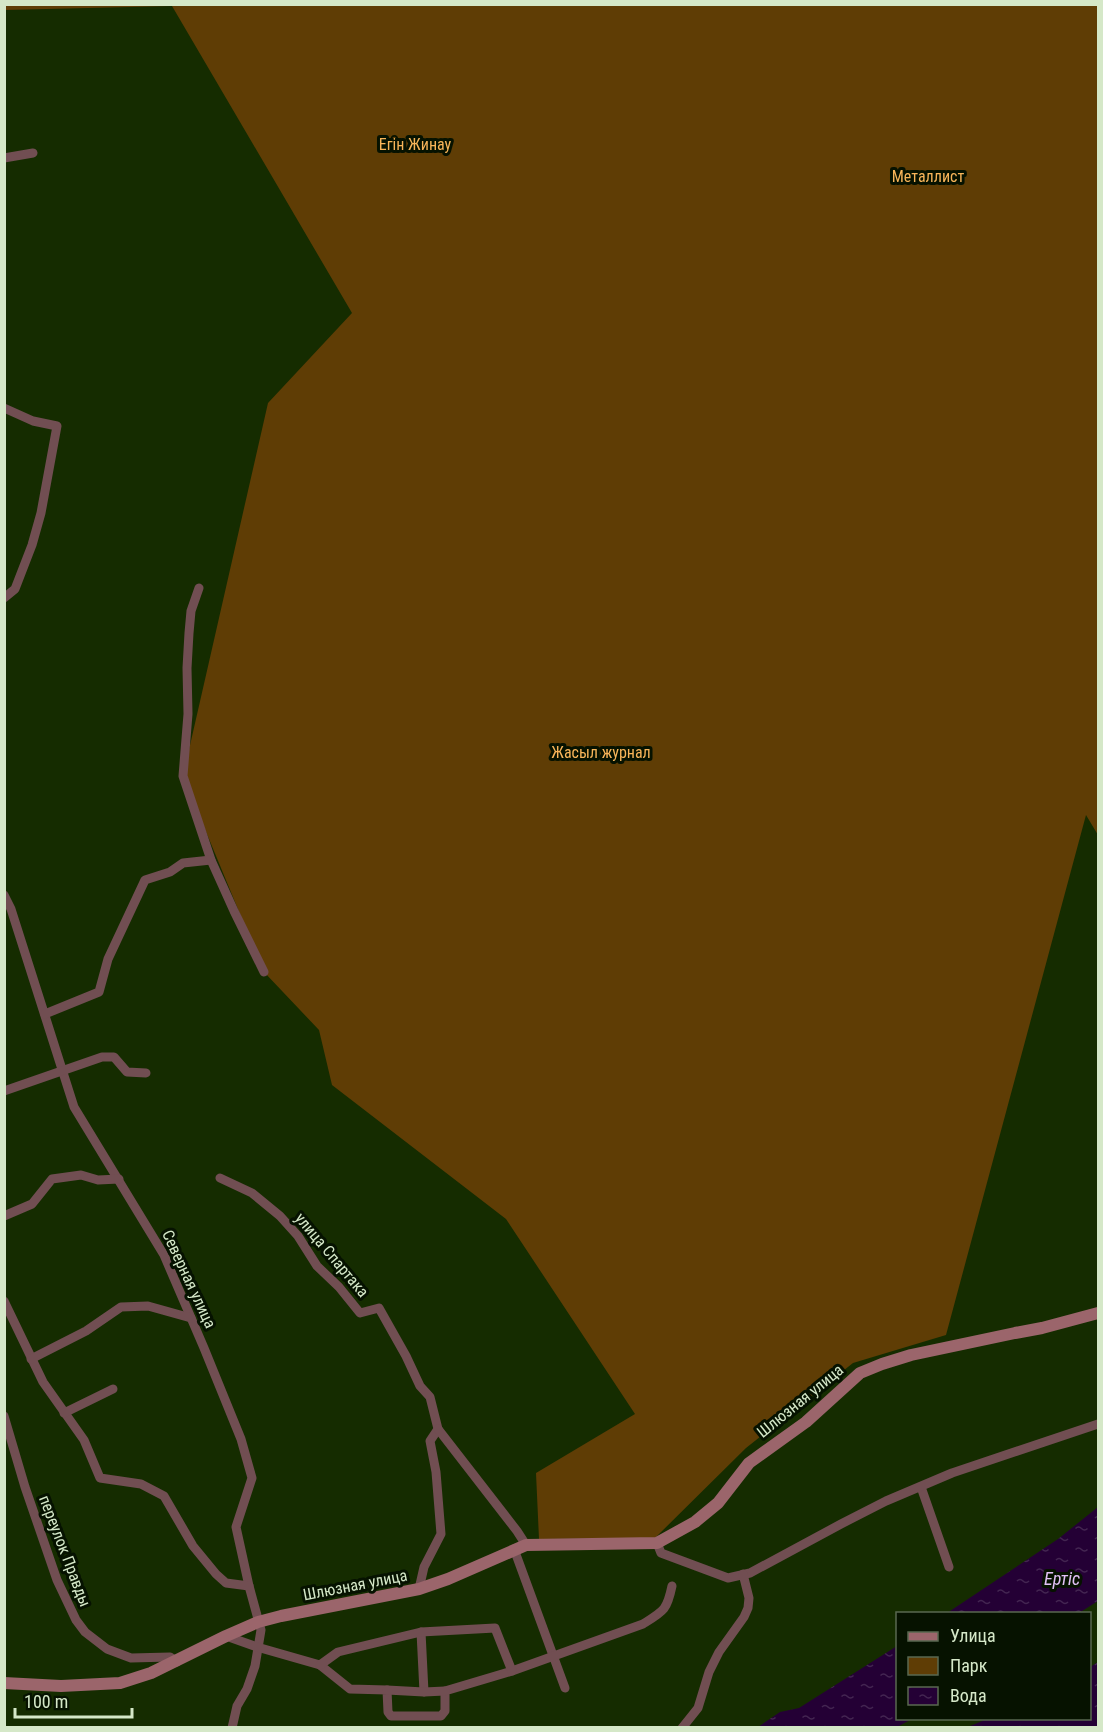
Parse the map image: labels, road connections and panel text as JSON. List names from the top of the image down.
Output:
{
  "streets": {
    "street": [
      "улица Спартака",
      "Северная улица",
      "Шлюзная улица",
      "переулок Правды"
    ]
  },
  "crossings": [
    ["улица Спартака", "Шлюзная улица"],
    ["Северная улица", "Шлюзная улица"],
    ["Шлюзная улица", "переулок Правды"]
  ],
  "water": ["Ертіс"],
  "parks": ["Егін Жинау", "Металлист", "Жасыл журнал"],
  "legend": ["Улица", "Парк", "Вода"],
  "scale_bar": "100 m"
}
